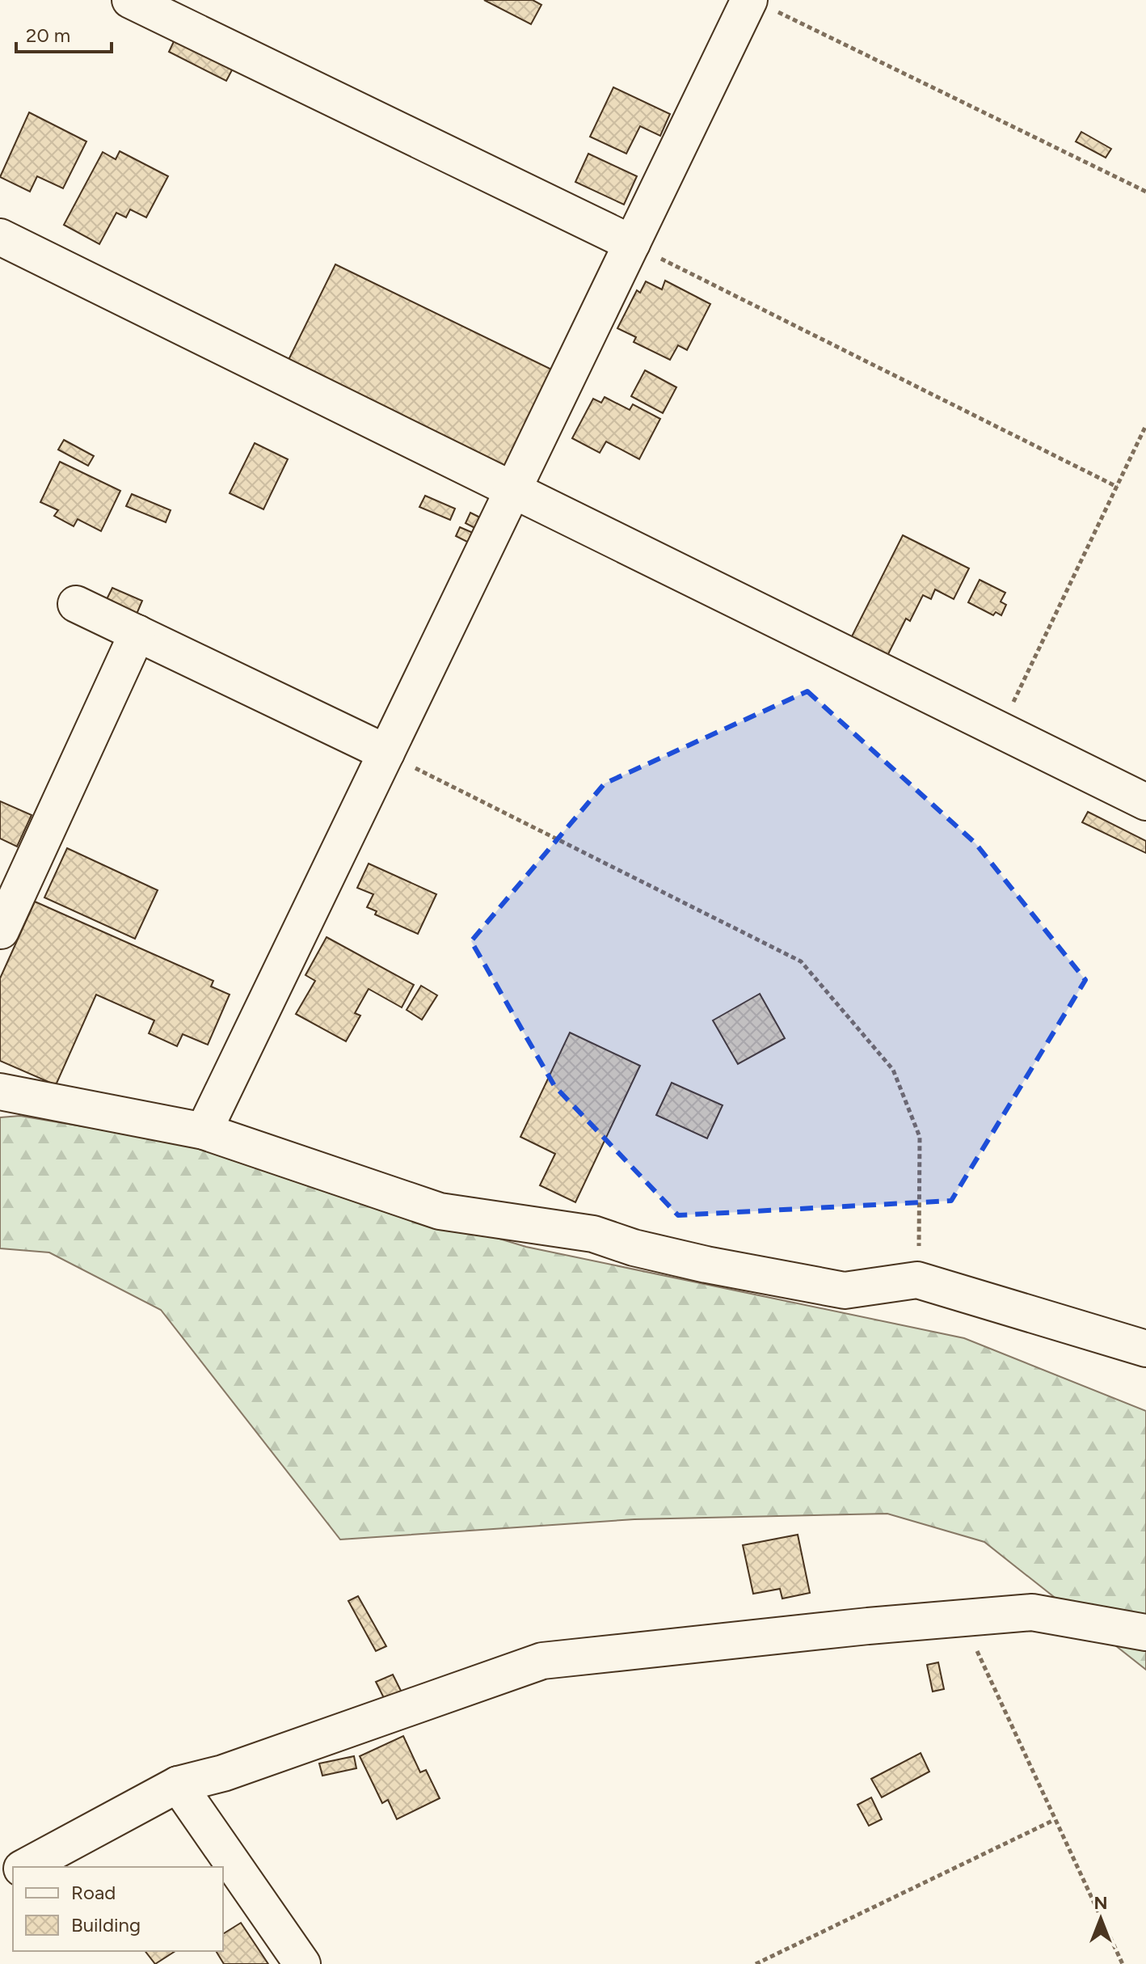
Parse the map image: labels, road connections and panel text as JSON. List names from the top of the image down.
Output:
{
  "legend": ["Road", "Building"],
  "scale_bar": "20 m",
  "north": "top"
}
